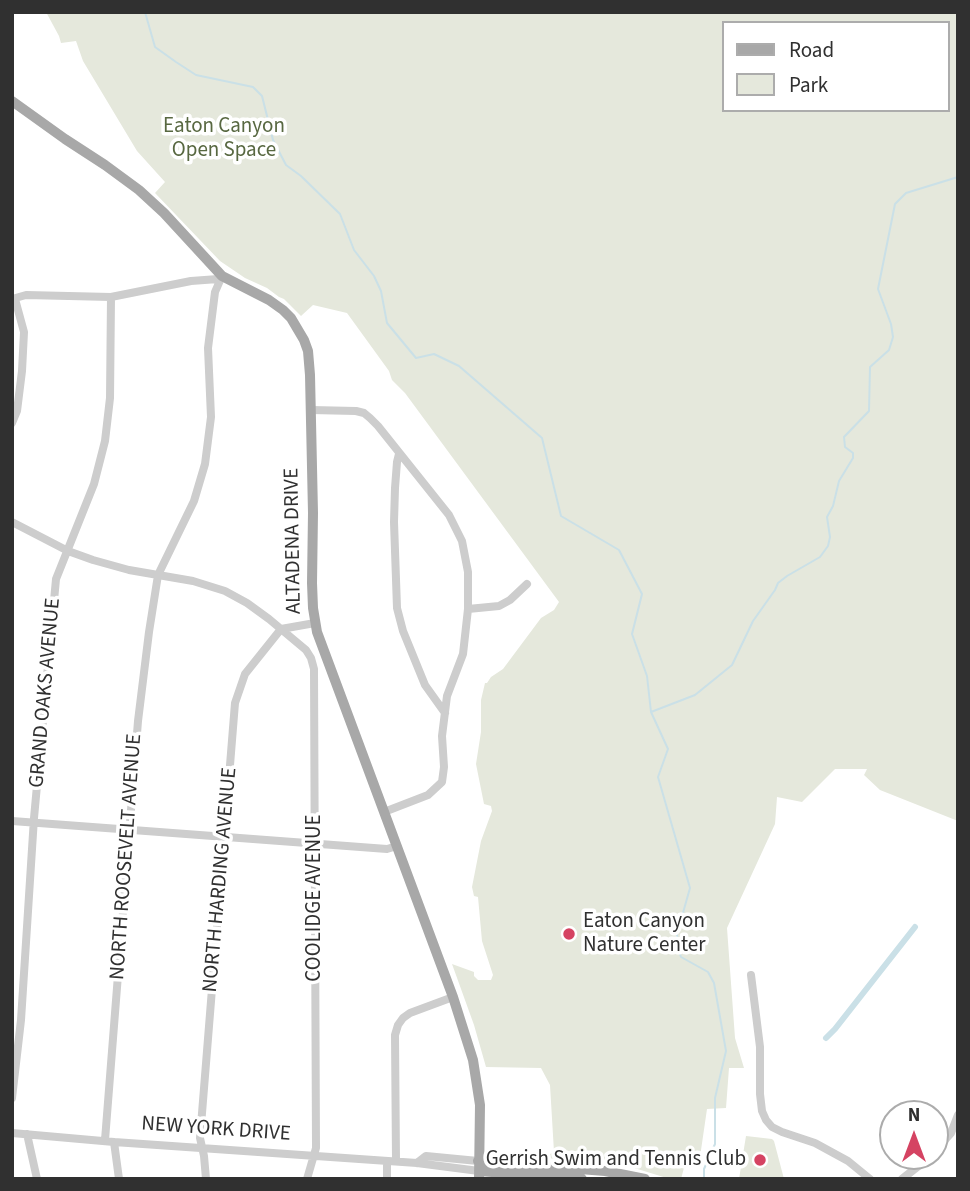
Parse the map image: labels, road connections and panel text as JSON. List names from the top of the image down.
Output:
{
  "streets": {
    "main road": ["ALTADENA DRIVE", "NEW YORK DRIVE"],
    "street": [
      "GRAND OAKS AVENUE",
      "NORTH ROOSEVELT AVENUE",
      "NORTH HARDING AVENUE",
      "COOLIDGE AVENUE"
    ]
  },
  "crossings": [
    ["ALTADENA DRIVE", "NORTH ROOSEVELT AVENUE"],
    ["ALTADENA DRIVE", "NEW YORK DRIVE"],
    ["GRAND OAKS AVENUE", "COOLIDGE AVENUE"],
    ["NORTH ROOSEVELT AVENUE", "COOLIDGE AVENUE"],
    ["NORTH ROOSEVELT AVENUE", "NEW YORK DRIVE"],
    ["NORTH HARDING AVENUE", "COOLIDGE AVENUE"],
    ["NORTH HARDING AVENUE", "NEW YORK DRIVE"],
    ["COOLIDGE AVENUE", "NEW YORK DRIVE"]
  ],
  "parks": ["Eaton Canyon Open Space"],
  "places": ["Eaton Canyon Nature Center", "Gerrish Swim and Tennis Club"],
  "legend": ["Road", "Park"],
  "north": "top"
}
